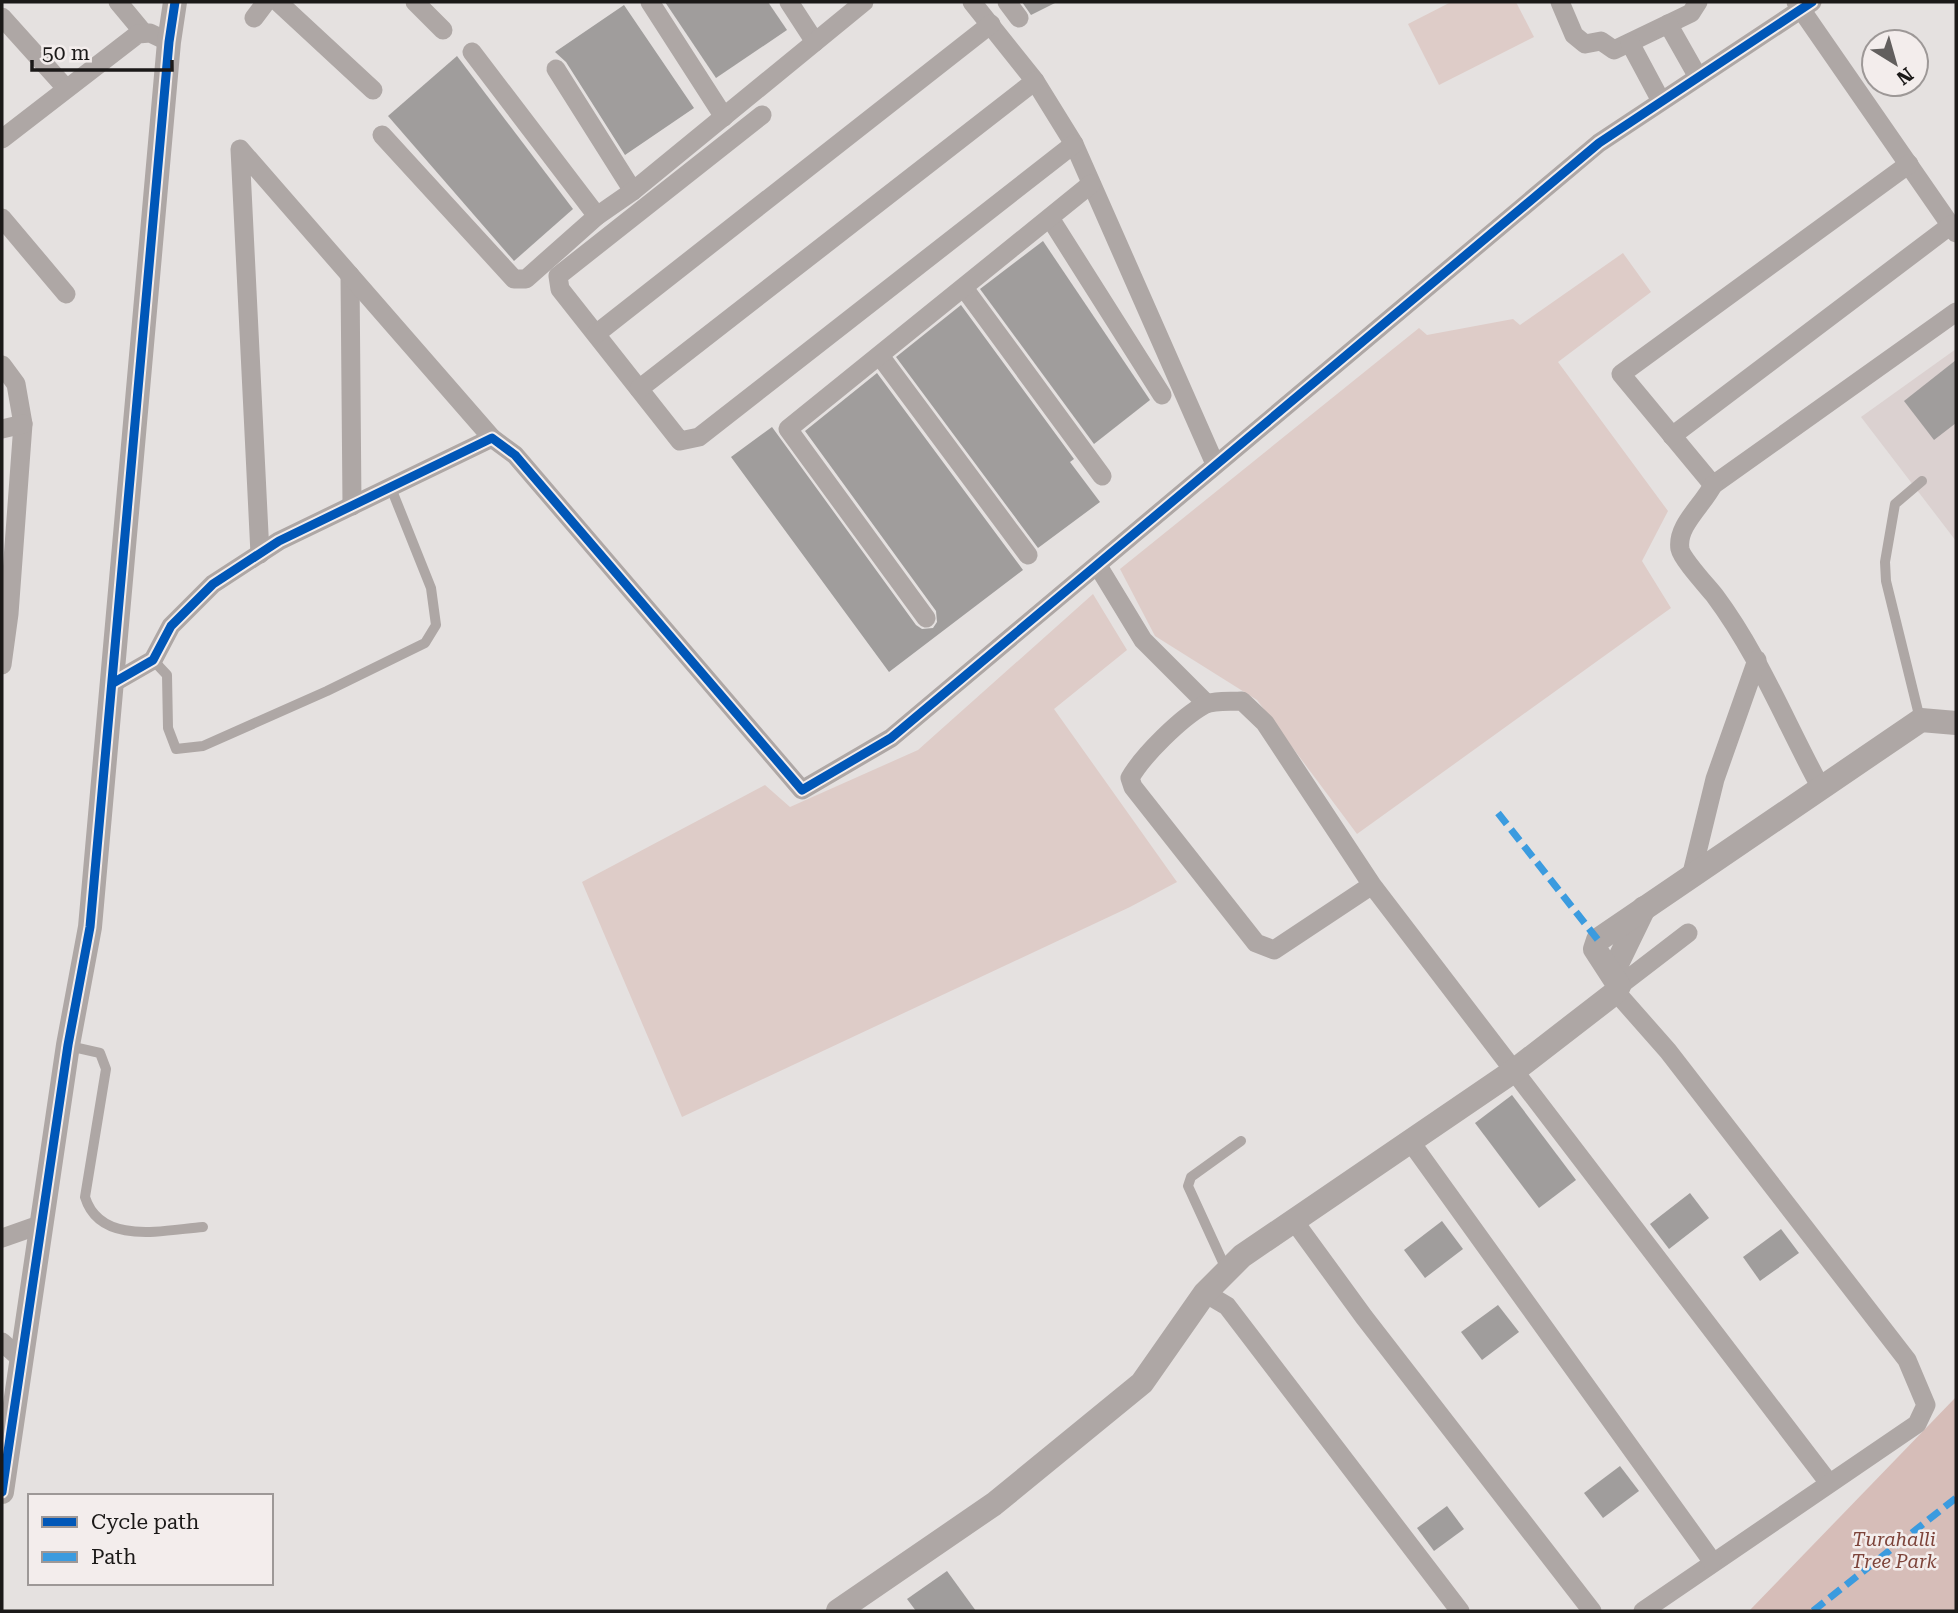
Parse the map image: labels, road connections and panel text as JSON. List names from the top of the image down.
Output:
{
  "parks": ["Turahalli Tree Park"],
  "legend": ["Cycle path", "Path"],
  "scale_bar": "50 m",
  "north": "bottom right"
}
